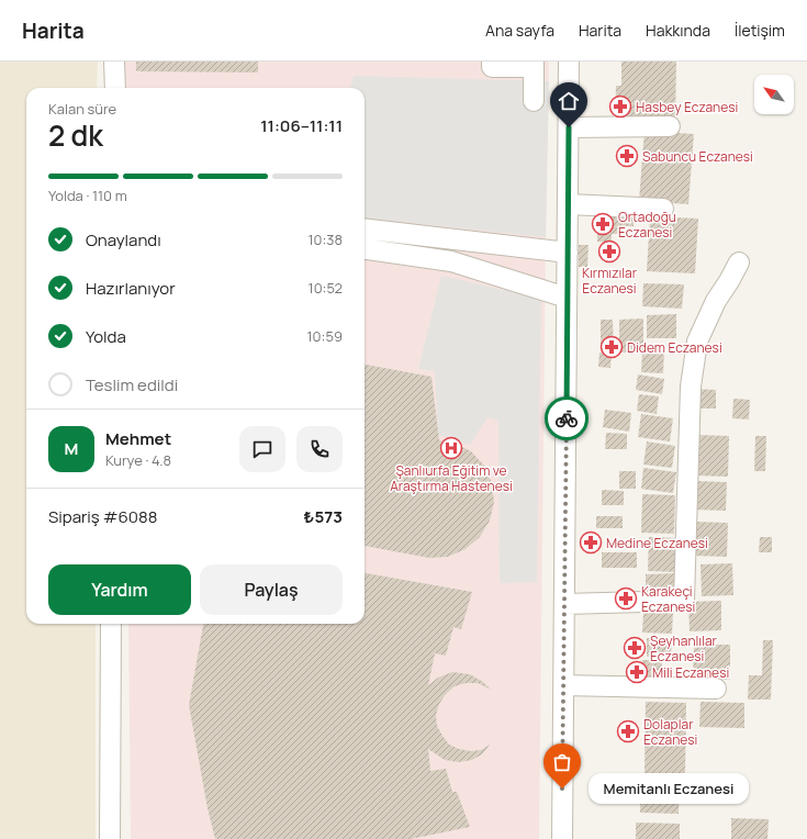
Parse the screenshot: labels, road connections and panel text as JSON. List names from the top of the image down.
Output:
{
  "places": {
    "pharmacy": [
      "Hasbey Eczanesi",
      "Sabuncu Eczanesi",
      "Ortadoğu Eczanesi",
      "Kırmızılar Eczanesi",
      "Didem Eczanesi",
      "Medine Eczanesi",
      "Karakeçi Eczanesi",
      "Şeyhanlılar Eczanesi",
      "Mili Eczanesi",
      "Dolaplar Eczanesi"
    ],
    "hospital": ["Şanlıurfa Eğitim ve Araştırma Hastenesi"],
    "other": ["Memitanlı Eczanesi"]
  },
  "north": "top left",
  "page": {
    "header": "Harita",
    "nav": [
      "Ana sayfa",
      "Harita",
      "Hakkında",
      "İletişim"
    ],
    "heading": ["2 dk", "Kalan süre", "11:06–11:11"],
    "panel": [
      "Mehmet",
      "Kurye · 4.8",
      "Sipariş #6088",
      "₺573"
    ],
    "bar": "Yolda · 110 m",
    "list": [
      ["Onaylandı", "10:38"],
      ["Hazırlanıyor", "10:52"],
      ["Yolda", "10:59"],
      "Teslim edildi"
    ],
    "round": "M",
    "buttons": ["Yardım", "Paylaş"],
    "bubble": "Memitanlı Eczanesi"
  }
}
